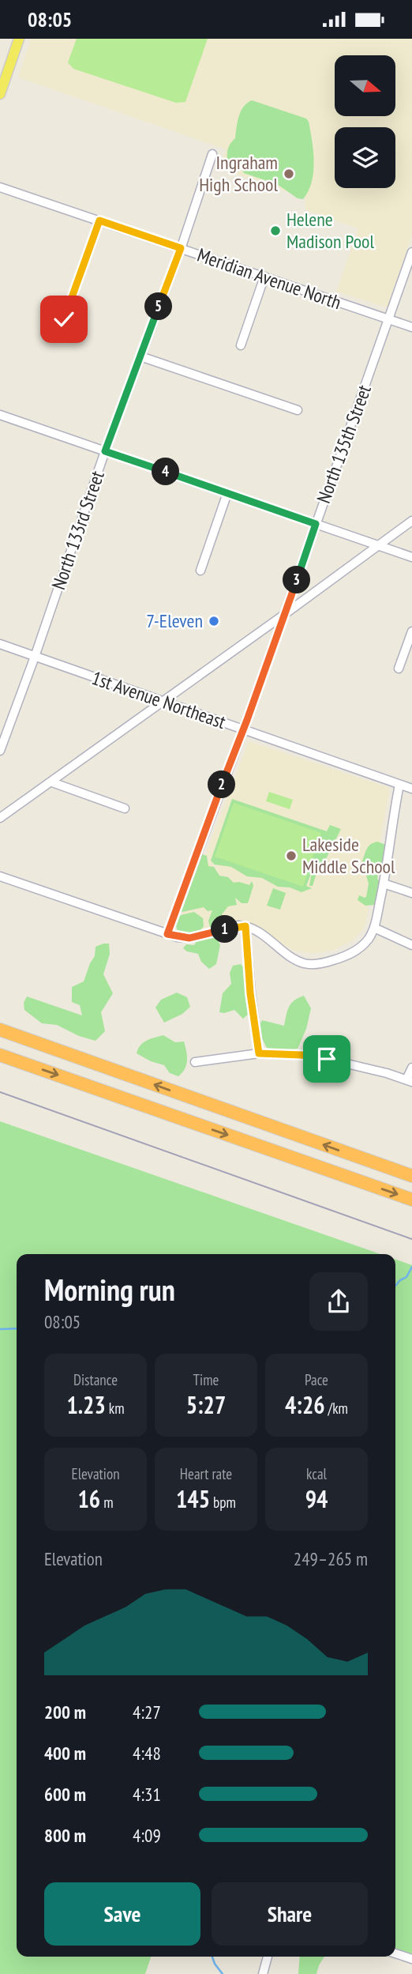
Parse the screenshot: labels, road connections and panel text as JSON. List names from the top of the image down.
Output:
{
  "streets": {
    "street": [
      "Meridian Avenue North",
      "North 135th Street",
      "North 133rd Street",
      "1st Avenue Northeast"
    ]
  },
  "crossings": [
    ["Meridian Avenue North", "North 135th Street"],
    ["Meridian Avenue North", "North 133rd Street"],
    ["North 135th Street", "1st Avenue Northeast"],
    ["North 133rd Street", "1st Avenue Northeast"]
  ],
  "places": [
    "Ingraham High School",
    "Helene Madison Pool",
    "7-Eleven",
    "Lakeside Middle School"
  ],
  "north": "right",
  "page": {
    "status": "08:05",
    "pins": [
      "5",
      "4",
      "3",
      "2",
      "1"
    ],
    "heading": ["Morning run", "08:05"],
    "stats": [
      ["Distance", "1.23 km"],
      ["Time", "5:27"],
      ["Pace", "4:26 /km"],
      ["Elevation", "16 m"],
      ["Heart rate", "145 bpm"],
      ["kcal", "94"]
    ],
    "chart": ["Elevation", "249–265 m"],
    "list": [
      {
        "name": "200 m",
        "note": "4:27"
      },
      {
        "name": "400 m",
        "note": "4:48"
      },
      {
        "name": "600 m",
        "note": "4:31"
      },
      {
        "name": "800 m",
        "note": "4:09"
      }
    ],
    "buttons": ["Save", "Share"]
  }
}
